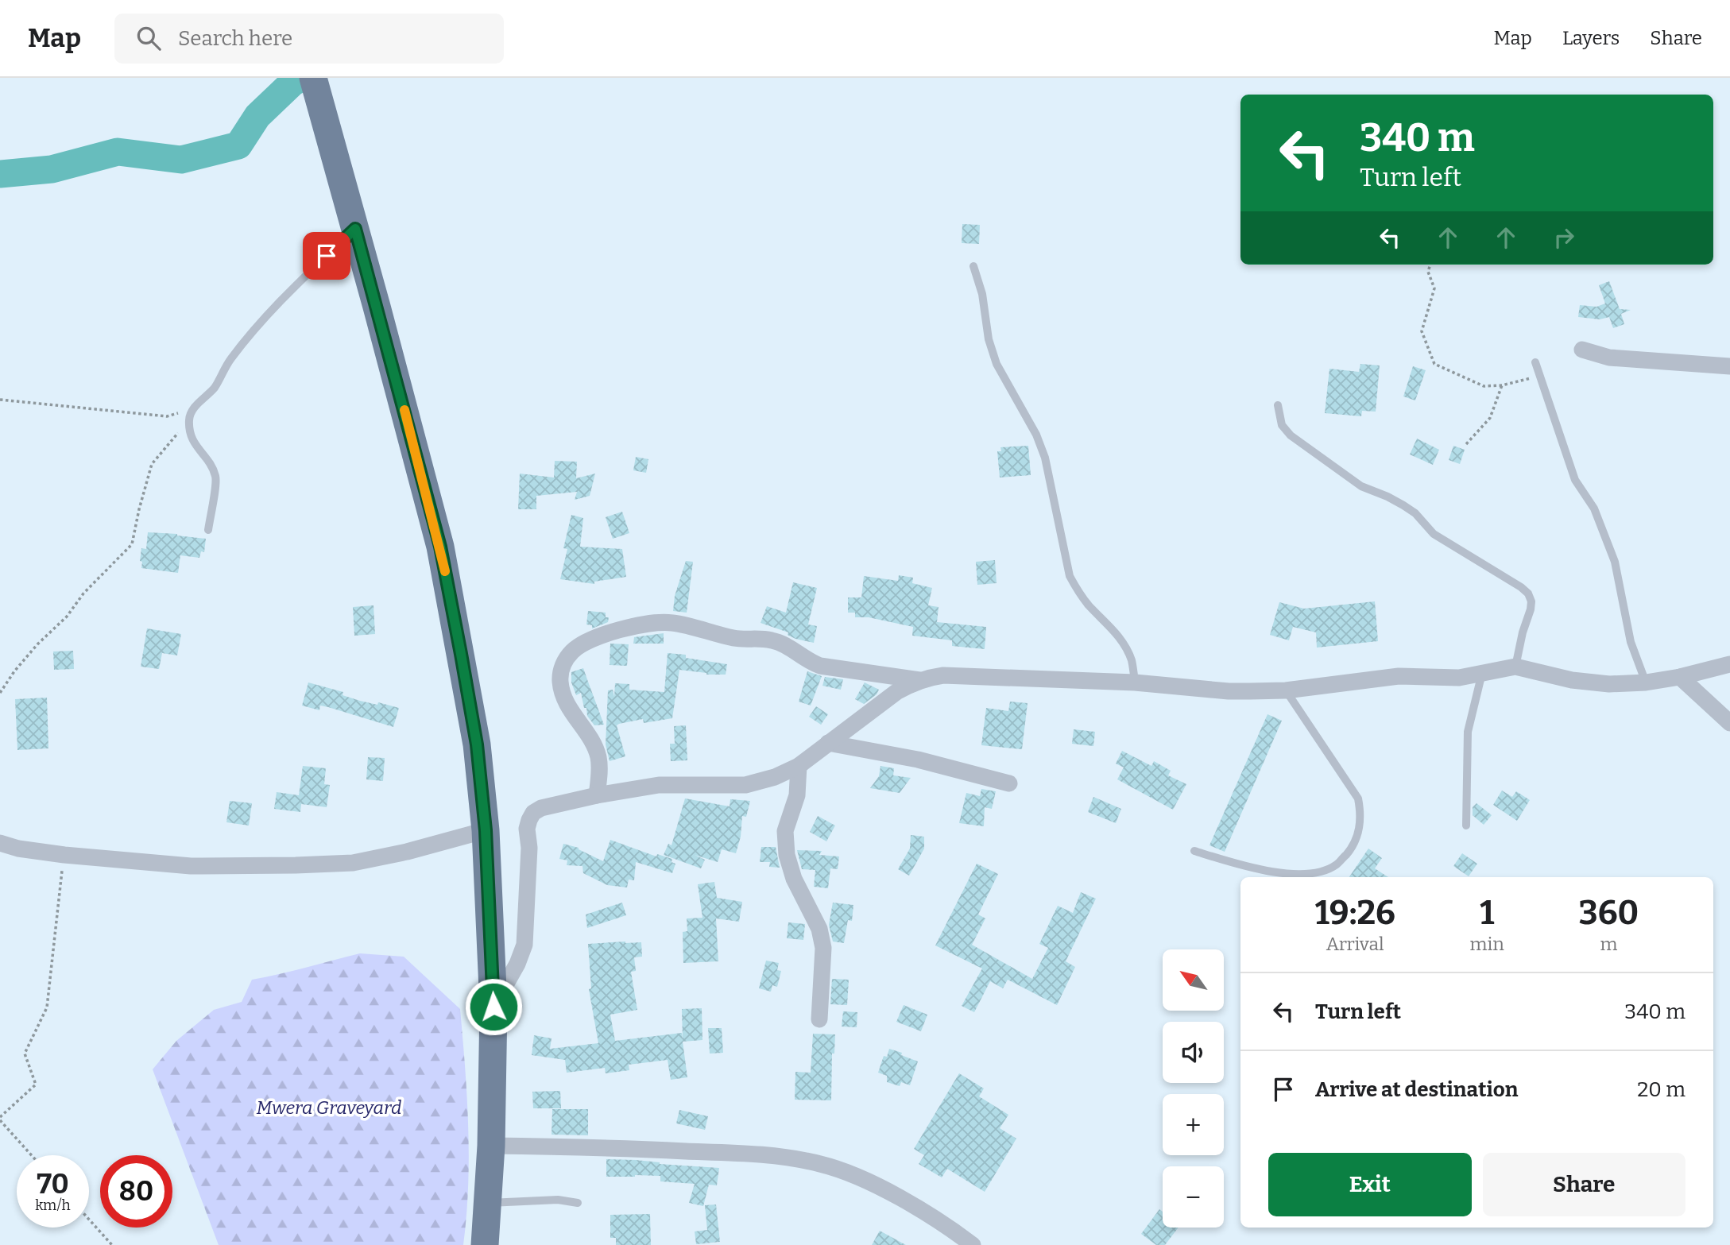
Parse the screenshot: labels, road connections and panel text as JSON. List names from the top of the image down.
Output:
{
  "parks": ["Mwera Graveyard"],
  "north": "top left",
  "page": {
    "header": "Map",
    "search": "Search here",
    "nav": ["Map", "Layers", "Share"],
    "turn": ["340 m", "Turn left"],
    "eta": [
      "19:26",
      "Arrival",
      "1",
      "min",
      "360",
      "m"
    ],
    "map_buttons": ["+", "−"],
    "list": [
      {
        "name": "Turn left",
        "value": "340 m"
      },
      {
        "name": "Arrive at destination",
        "value": "20 m"
      }
    ],
    "buttons": ["Exit", "Share"],
    "speed": "70 km/h",
    "limit": "80"
  }
}
